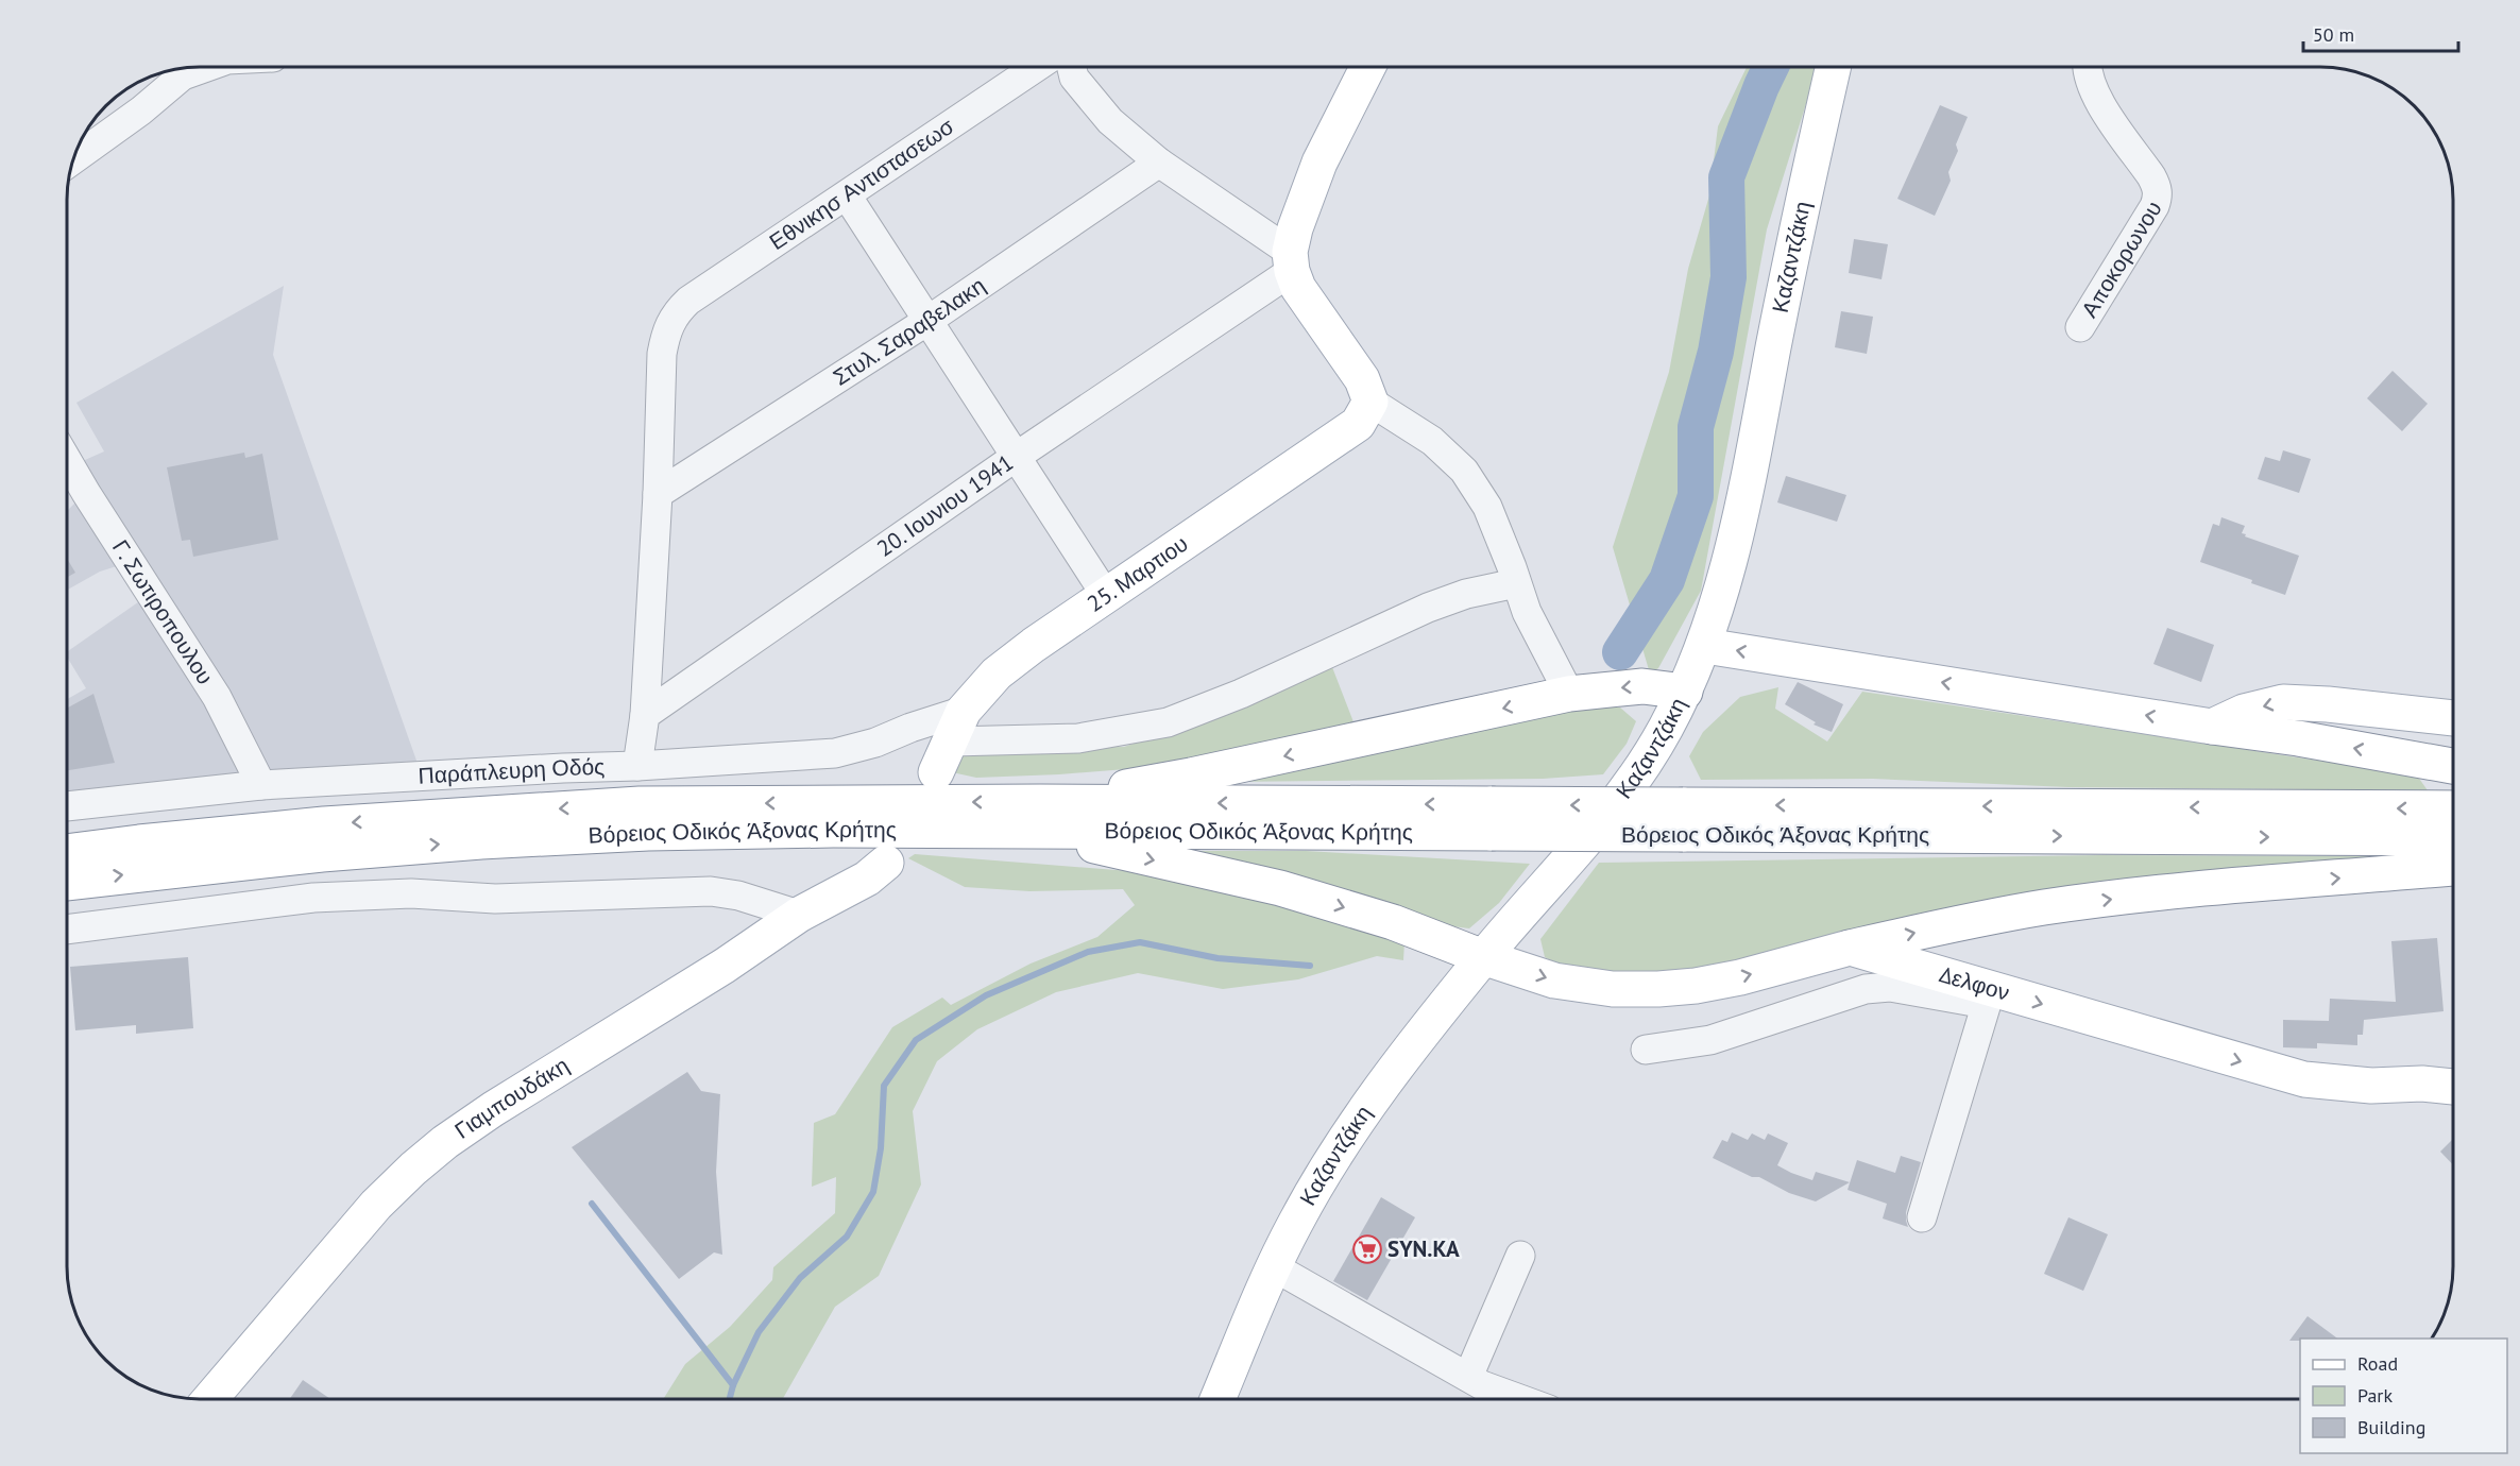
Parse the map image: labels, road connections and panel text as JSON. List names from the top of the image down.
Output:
{
  "streets": {
    "main road": [
      "Καζαντζάκη",
      "25. Μαρτιου",
      "Βόρειος Οδικός Άξονας Κρήτης",
      "Δελφον",
      "Γιαμπουδάκη"
    ],
    "street": [
      "Εθνικησ Αντιστασεωσ",
      "Αποκορωνου",
      "Στυλ. Σαραβελακη",
      "20. Ιουνιου 1941",
      "Γ. Σωτιροπουλου",
      "Παράπλευρη Οδός"
    ]
  },
  "crossings": [
    ["Εθνικησ Αντιστασεωσ", "Στυλ. Σαραβελακη"],
    ["25. Μαρτιου", "Παράπλευρη Οδός"],
    ["Γ. Σωτιροπουλου", "Παράπλευρη Οδός"]
  ],
  "places": {
    "supermarket": ["SYN.KA"]
  },
  "legend": ["Road", "Park", "Building"],
  "scale_bar": "50 m"
}
